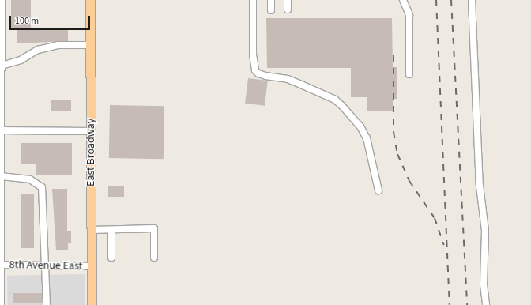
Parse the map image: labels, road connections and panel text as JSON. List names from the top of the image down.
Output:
{
  "streets": {
    "main road": ["East Broadway"],
    "street": ["8th Avenue East"]
  },
  "crossings": [
    ["East Broadway", "8th Avenue East"]
  ],
  "scale_bar": "100 m"
}
